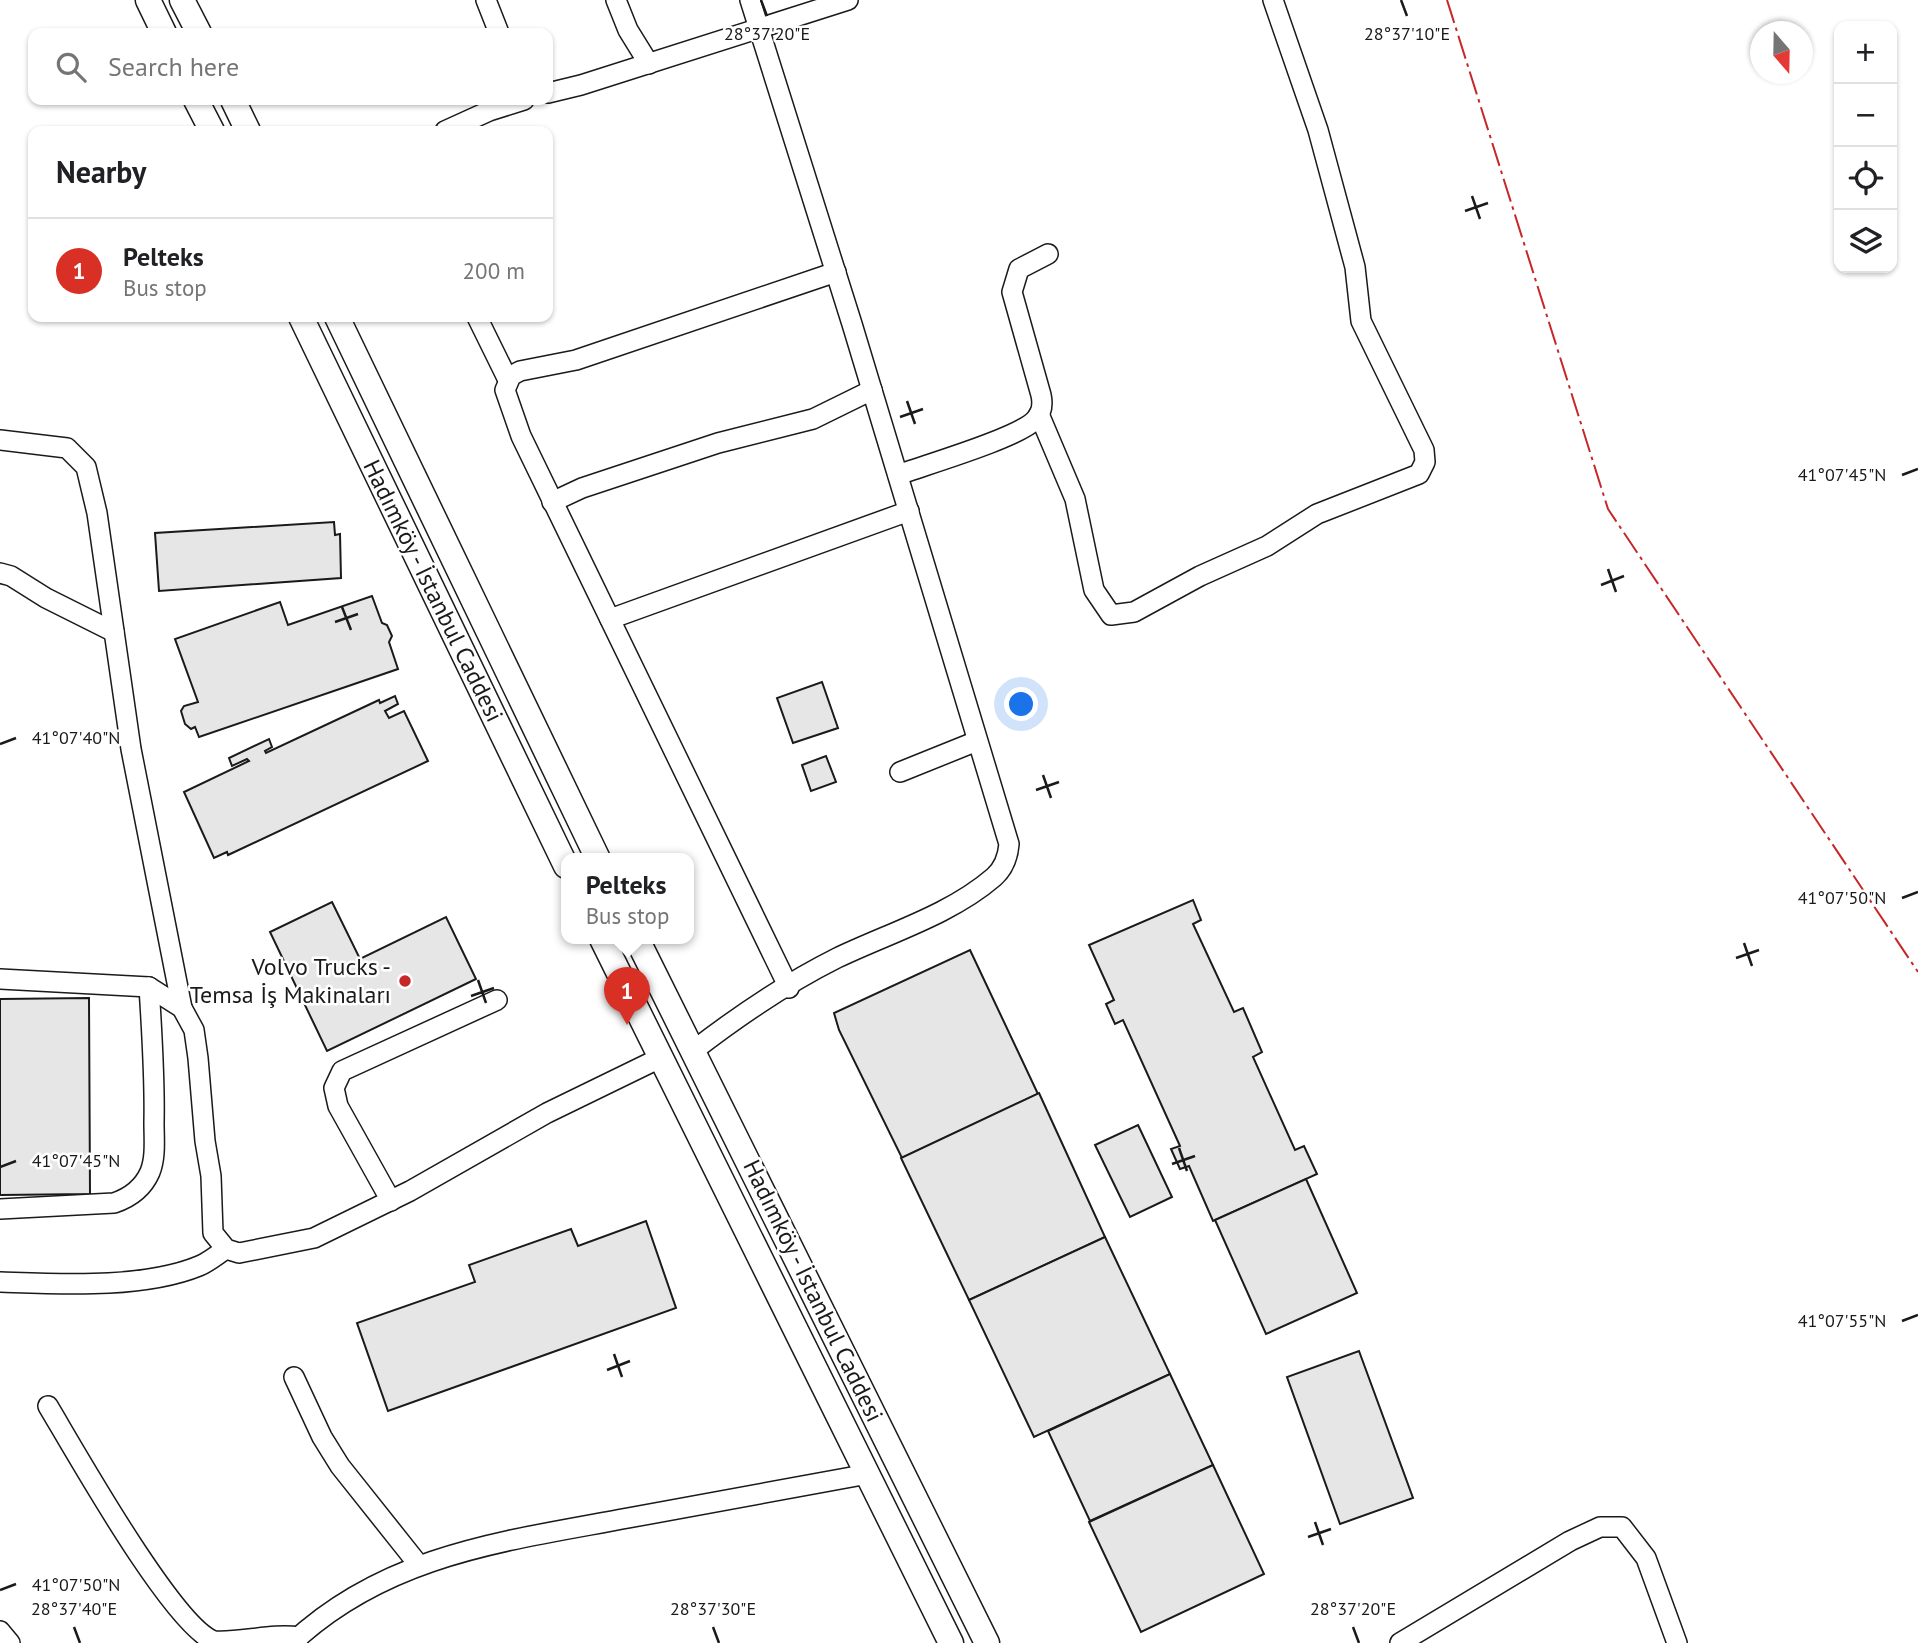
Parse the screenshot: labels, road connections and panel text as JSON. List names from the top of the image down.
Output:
{
  "streets": {
    "main road": ["Hadımköy - İstanbul Caddesi"]
  },
  "places": ["Volvo Trucks - Temsa İş Makinaları"],
  "north": "bottom",
  "page": {
    "map_buttons": ["+", "−"],
    "search": "Search here",
    "heading": "Nearby",
    "list": [
      {
        "mark": "1",
        "name": "Pelteks",
        "note": "Bus stop",
        "value": "200 m"
      }
    ],
    "popup": ["Pelteks", "Bus stop"],
    "pins": "1"
  },
  "coordinates": [
    "28°37'20\"E",
    "28°37'10\"E",
    "41°07'45\"N",
    "41°07'40\"N",
    "41°07'50\"N",
    "41°07'55\"N",
    "28°37'40\"E",
    "28°37'30\"E"
  ]
}
